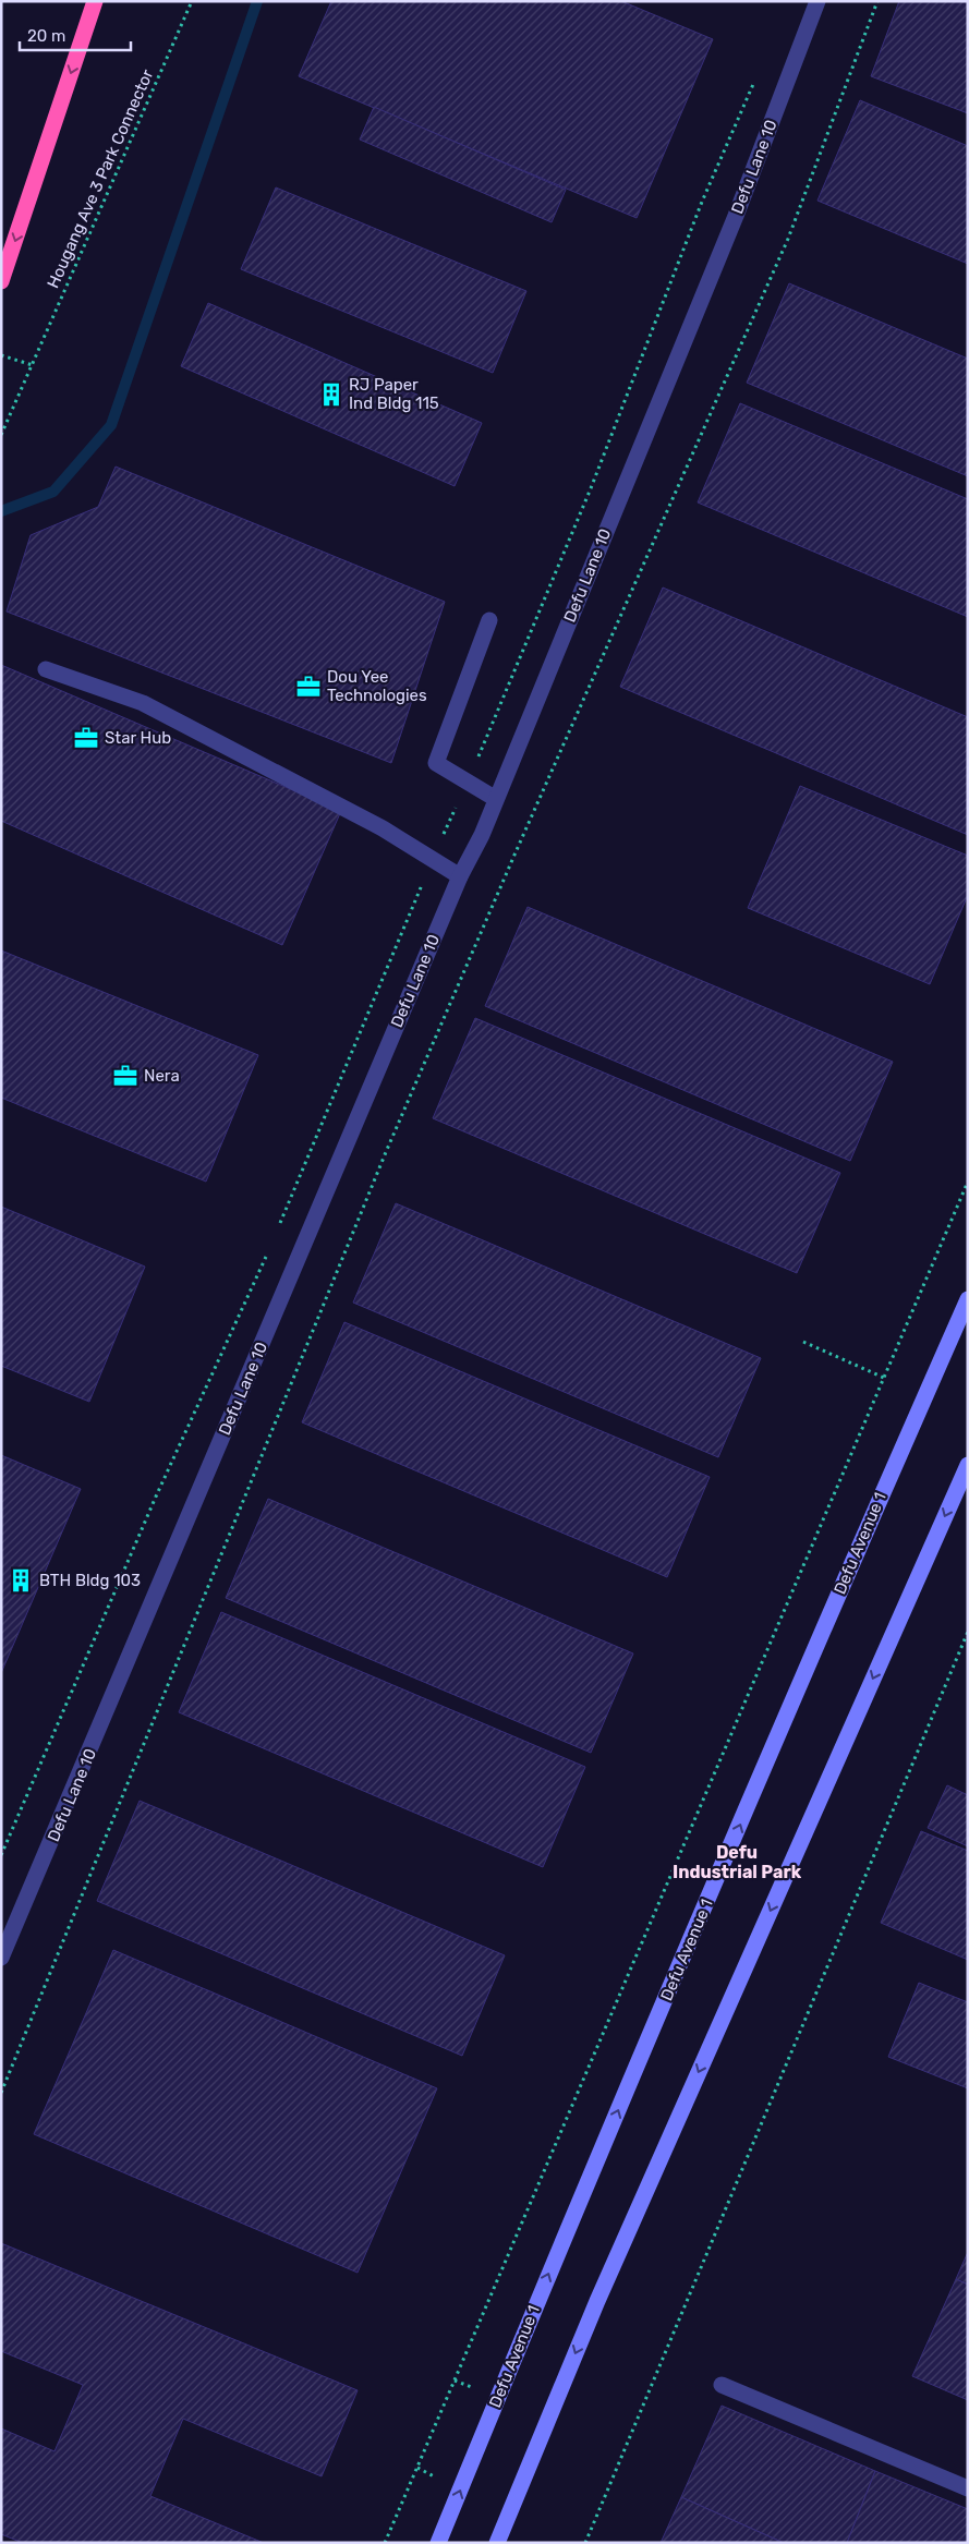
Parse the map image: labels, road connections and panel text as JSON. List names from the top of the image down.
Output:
{
  "streets": {
    "main road": ["Defu Avenue 1"],
    "street": ["Defu Lane 10"],
    "path": ["Hougang Ave 3 Park Connector"]
  },
  "districts": ["Defu Industrial Park"],
  "places": {
    "building": ["RJ Paper Ind Bldg 115", "BTH Bldg 103"],
    "office": ["Dou Yee Technologies", "Star Hub", "Nera"]
  },
  "scale_bar": "20 m"
}
